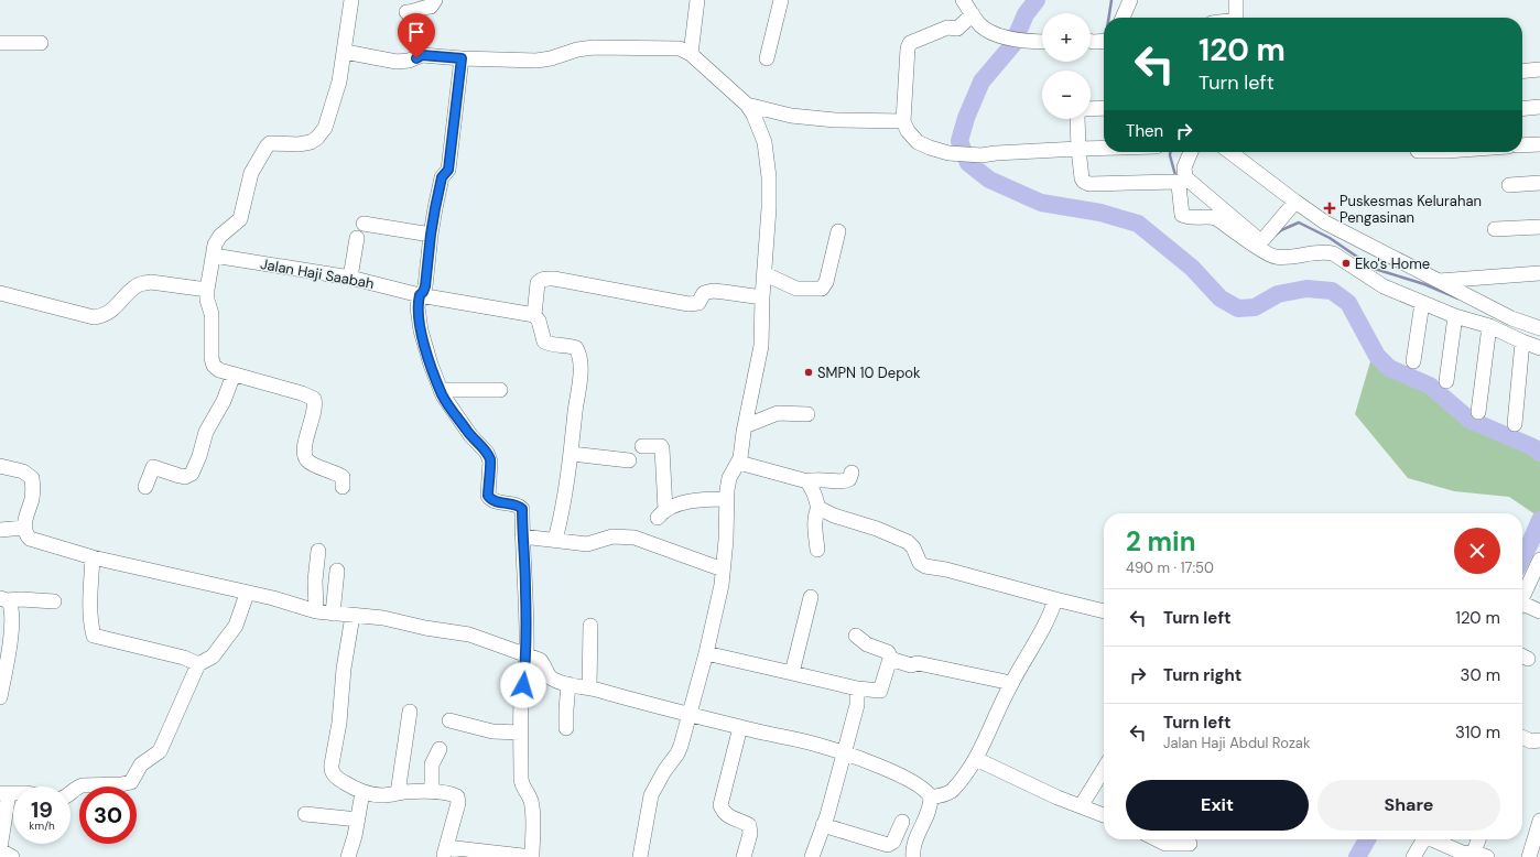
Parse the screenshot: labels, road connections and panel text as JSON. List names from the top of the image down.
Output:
{
  "streets": {
    "street": ["Jalan Haji Saabah"]
  },
  "places": {
    "health": ["Puskesmas Kelurahan Pengasinan"],
    "other": ["Eko's Home", "SMPN 10 Depok"]
  },
  "page": {
    "map_buttons": ["+", "−"],
    "turn": ["120 m", "Turn left"],
    "then": "Then",
    "heading": ["2 min", "490 m · 17:50"],
    "list": [
      {
        "name": "Turn left",
        "value": "120 m"
      },
      {
        "name": "Turn right",
        "value": "30 m"
      },
      {
        "name": "Turn left",
        "note": "Jalan Haji Abdul Rozak",
        "value": "310 m"
      }
    ],
    "buttons": ["Exit", "Share"],
    "speed": "19 km/h",
    "limit": "30"
  }
}
